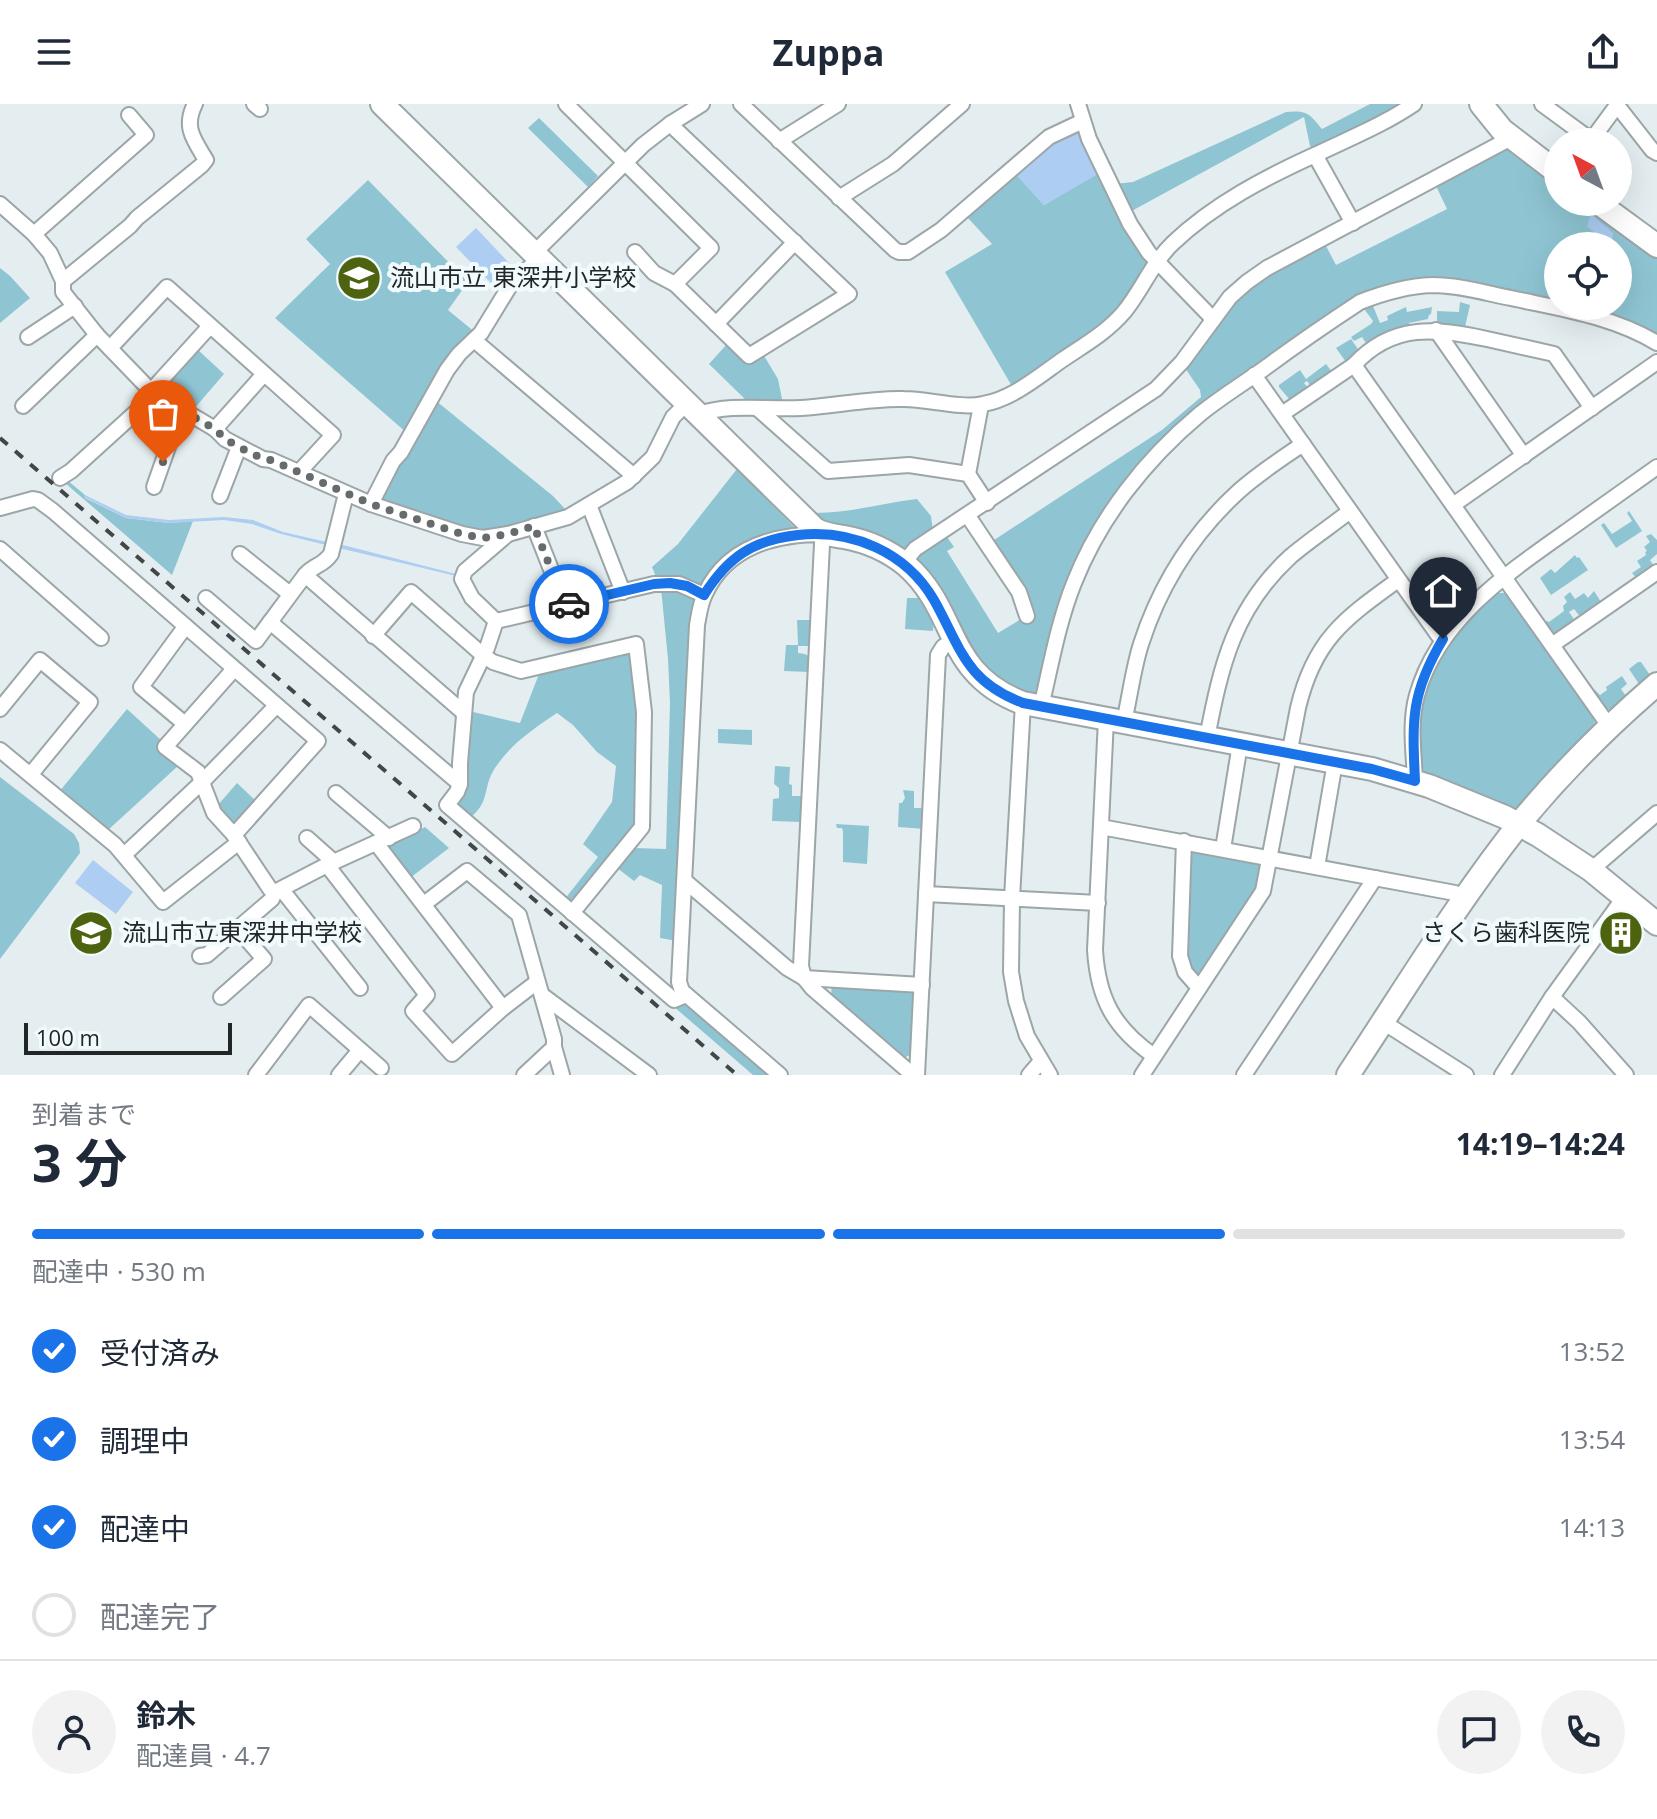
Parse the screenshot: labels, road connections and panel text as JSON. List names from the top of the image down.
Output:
{
  "places": {
    "school or university": ["流山市立 東深井小学校", "流山市立東深井中学校"],
    "building": ["さくら歯科医院"]
  },
  "scale_bar": "100 m",
  "north": "top left",
  "page": {
    "header": "Zuppa",
    "scale": "100 m",
    "heading": ["3 分", "到着まで", "14:19–14:24"],
    "panel": ["鈴木", "配達員 · 4.7"],
    "bar": "配達中 · 530 m",
    "list": [
      ["受付済み", "13:52"],
      ["調理中", "13:54"],
      ["配達中", "14:13"],
      "配達完了"
    ]
  }
}
